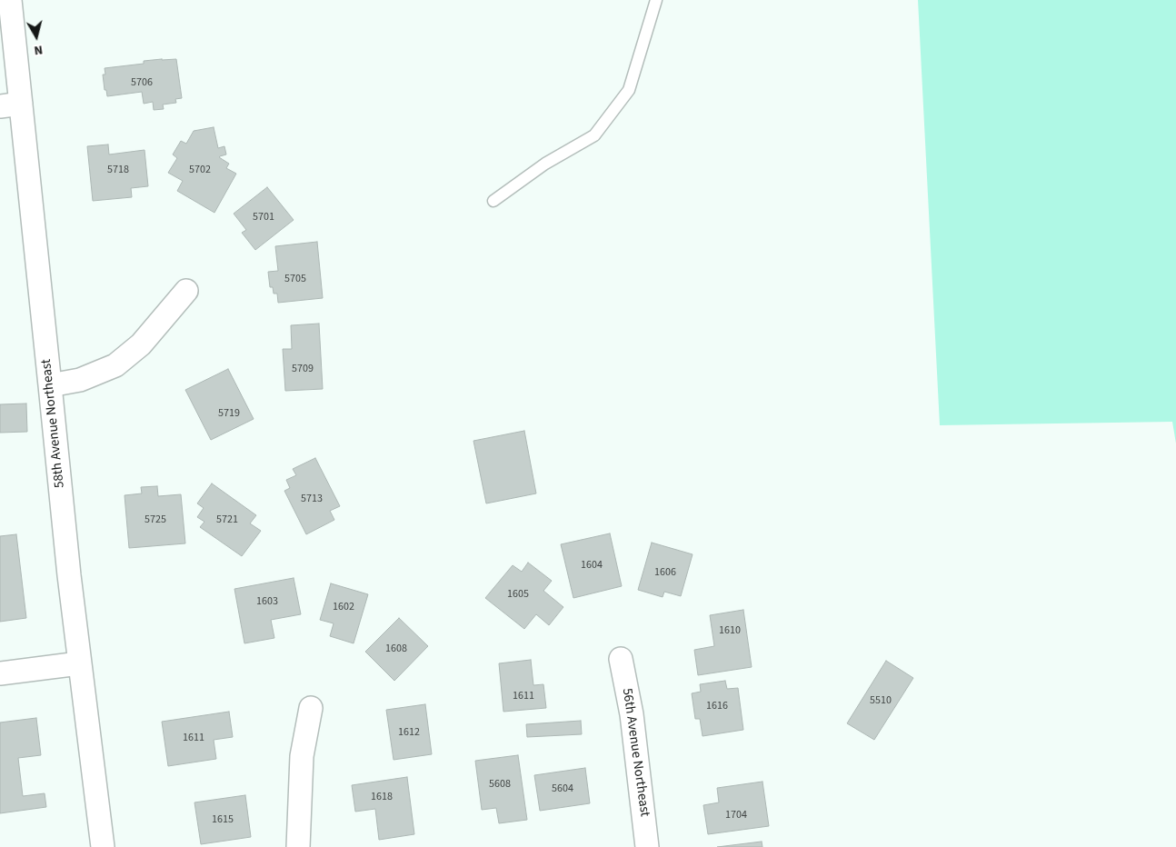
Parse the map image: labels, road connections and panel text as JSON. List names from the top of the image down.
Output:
{
  "streets": {
    "street": ["58th Avenue Northeast", "56th Avenue Northeast"]
  },
  "house_numbers": [
    "5706",
    "5718",
    "5702",
    "5701",
    "5705",
    "5709",
    "5719",
    "5713",
    "5725",
    "5721",
    "1604",
    "1606",
    "1605",
    "1603",
    "1602",
    "1610",
    "1608",
    "1611",
    "5510",
    "1616",
    "1612",
    "1611",
    "5608",
    "5604",
    "1618",
    "1704",
    "1615"
  ],
  "north": "bottom"
}
